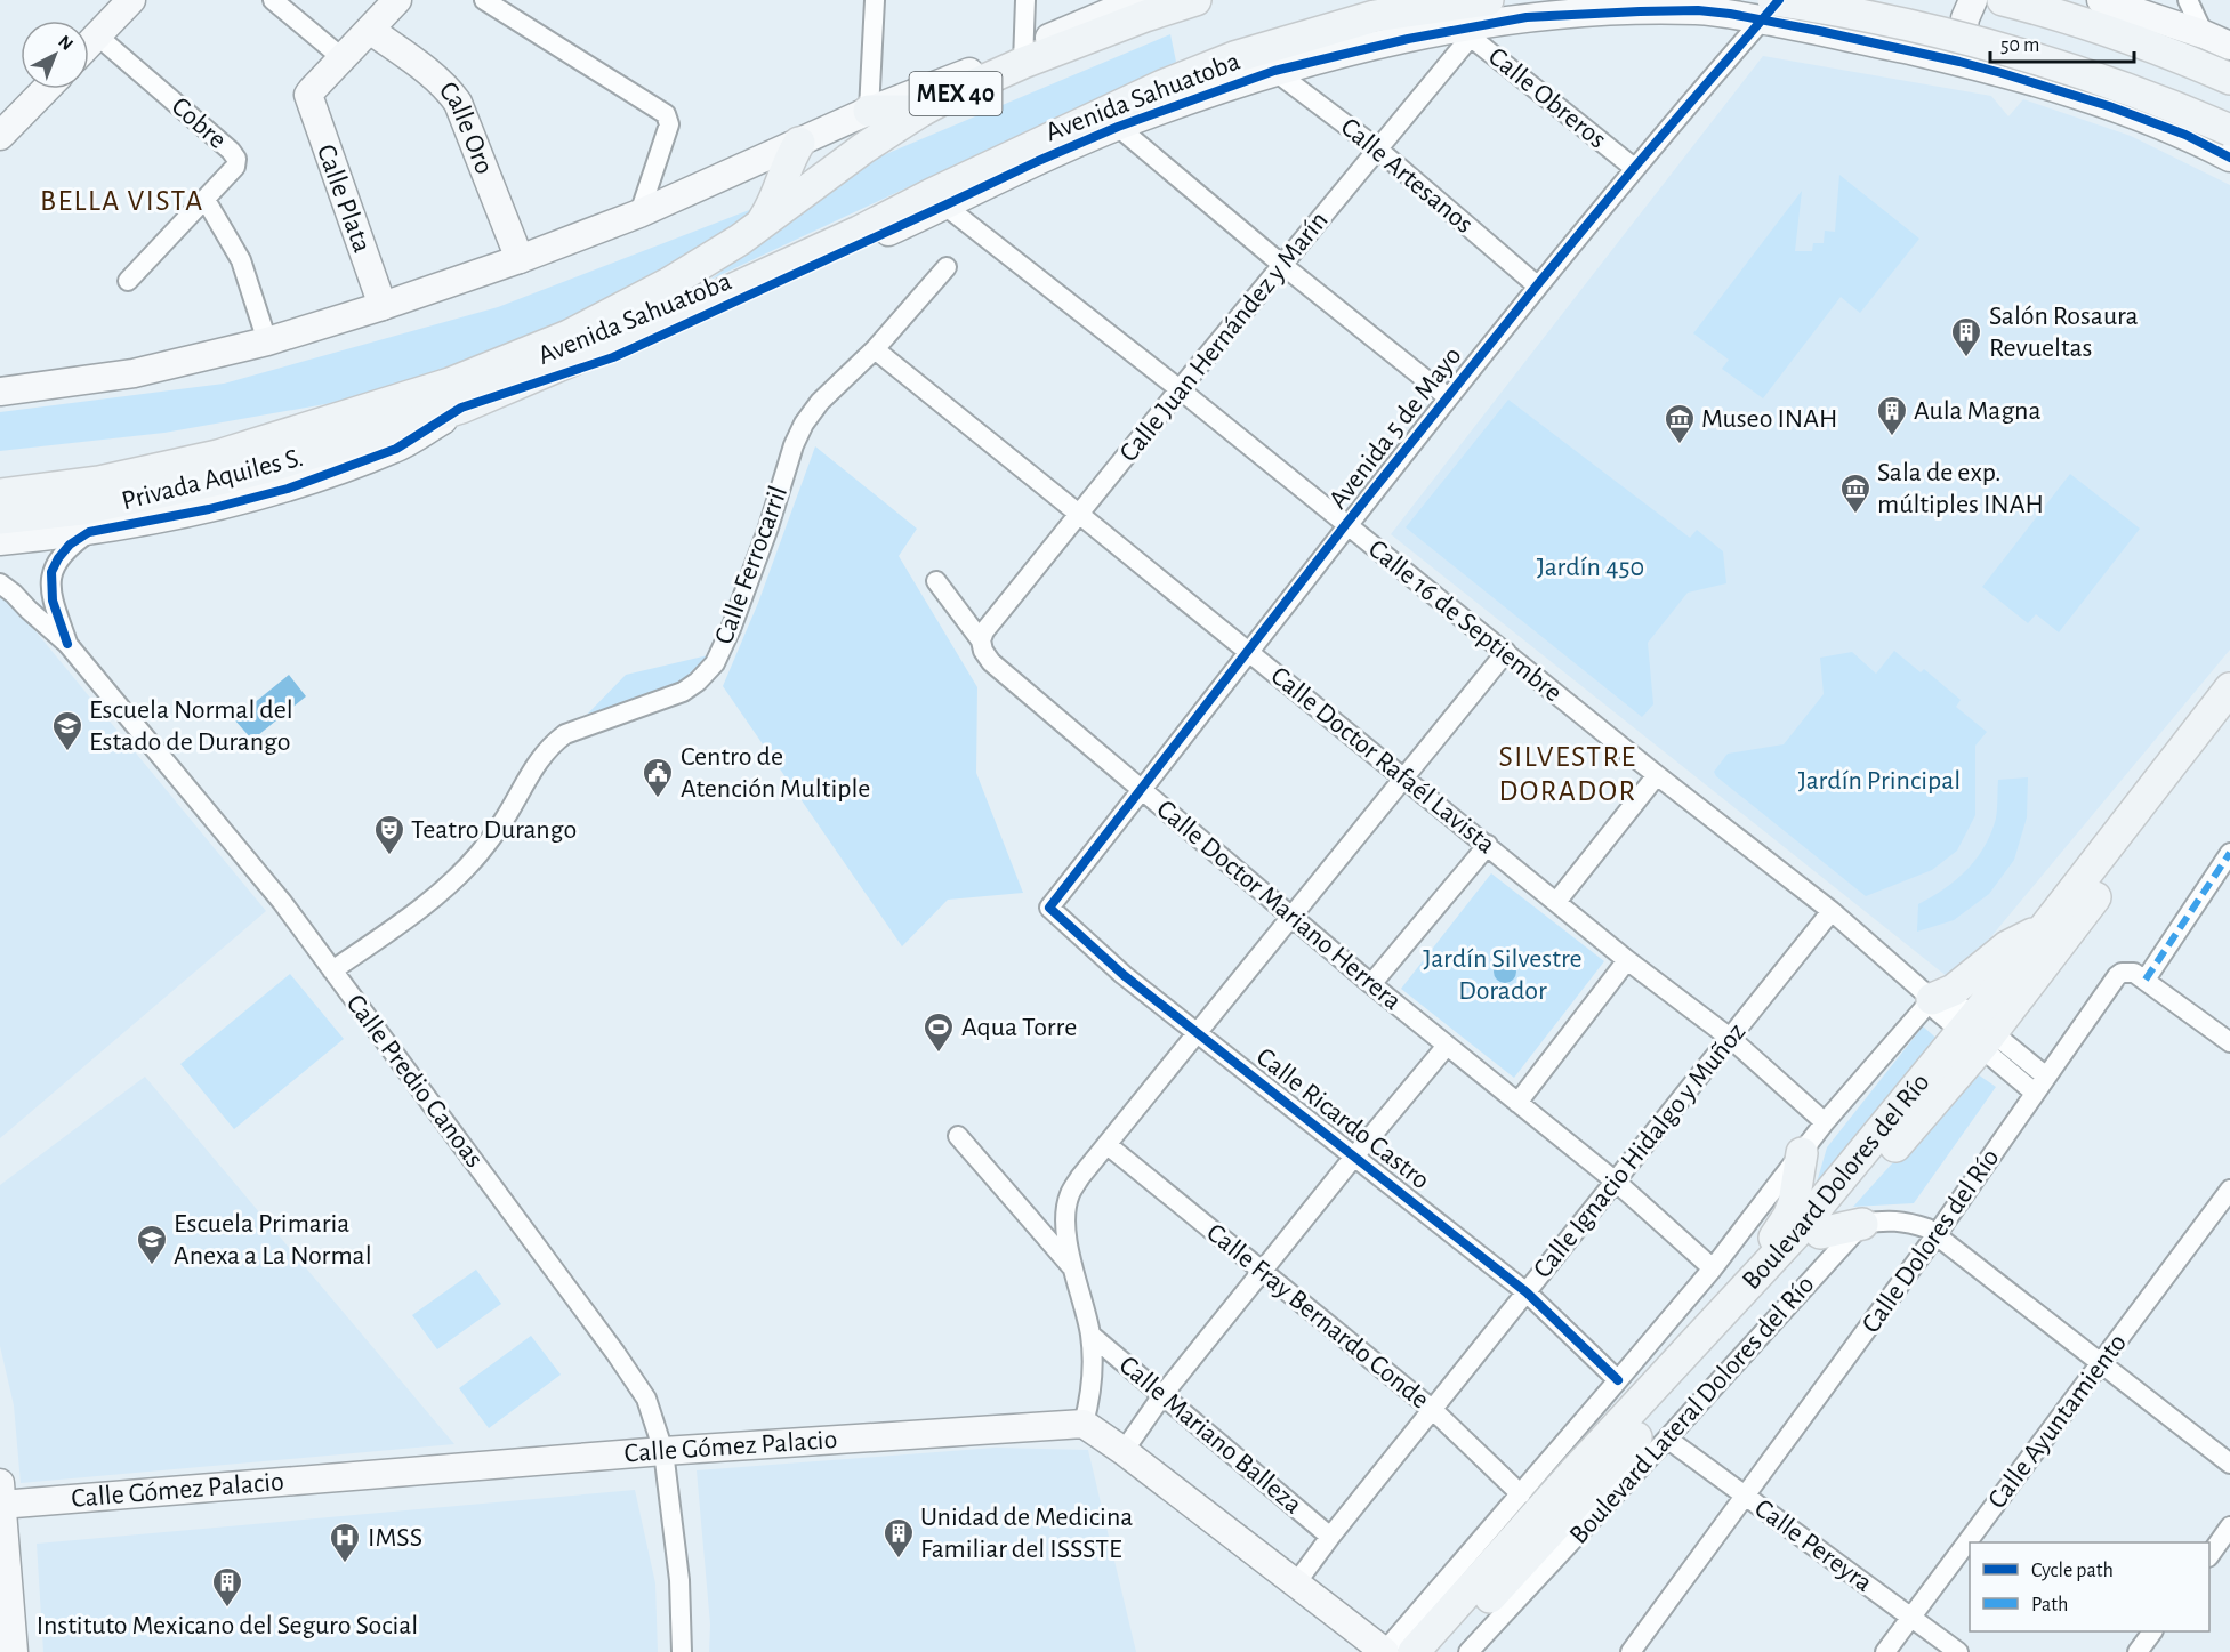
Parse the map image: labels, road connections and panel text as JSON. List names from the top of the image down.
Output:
{
  "streets": {
    "main road": ["MEX 40", "Avenida Sahuatoba", "Boulevard Dolores del Río"],
    "street": [
      "Calle Obreros",
      "Cobre",
      "Calle Oro",
      "Calle Artesanos",
      "Calle Plata",
      "Calle Juan Hernández y Marín",
      "Avenida 5 de Mayo",
      "Privada Aquiles S.",
      "Calle Ferrocarril",
      "Calle 16 de Septiembre",
      "Calle Doctor Rafaél Lavista",
      "Calle Doctor Mariano Herrera",
      "Calle Predio Canoas",
      "Calle Ricardo Castro",
      "Calle Ignacio Hidalgo y Muñoz",
      "Calle Dolores del Río",
      "Calle Fray Bernardo Conde",
      "Boulevard Lateral Dolores del Río",
      "Calle Ayuntamiento",
      "Calle Mariano Balleza",
      "Calle Gómez Palacio",
      "Calle Pereyra"
    ]
  },
  "crossings": [
    ["MEX 40", "Avenida Sahuatoba"],
    ["MEX 40", "Privada Aquiles S."],
    ["Avenida Sahuatoba", "Calle Obreros"],
    ["Avenida Sahuatoba", "Calle Oro"],
    ["Avenida Sahuatoba", "Calle Artesanos"],
    ["Avenida Sahuatoba", "Calle Plata"],
    ["Avenida Sahuatoba", "Calle Juan Hernández y Marín"],
    ["Avenida Sahuatoba", "Avenida 5 de Mayo"],
    ["Avenida Sahuatoba", "Privada Aquiles S."],
    ["Avenida Sahuatoba", "Calle 16 de Septiembre"],
    ["Calle Obreros", "Calle Juan Hernández y Marín"],
    ["Calle Obreros", "Avenida 5 de Mayo"],
    ["Calle Artesanos", "Calle Juan Hernández y Marín"],
    ["Calle Artesanos", "Avenida 5 de Mayo"],
    ["Calle Juan Hernández y Marín", "Calle 16 de Septiembre"],
    ["Calle Juan Hernández y Marín", "Calle Doctor Rafaél Lavista"],
    ["Calle Juan Hernández y Marín", "Calle Doctor Mariano Herrera"],
    ["Avenida 5 de Mayo", "Calle 16 de Septiembre"],
    ["Avenida 5 de Mayo", "Calle Doctor Rafaél Lavista"],
    ["Avenida 5 de Mayo", "Calle Doctor Mariano Herrera"],
    ["Avenida 5 de Mayo", "Calle Ricardo Castro"],
    ["Privada Aquiles S.", "Calle Predio Canoas"],
    ["Calle Ferrocarril", "Calle Doctor Rafaél Lavista"],
    ["Calle Ferrocarril", "Calle Predio Canoas"],
    ["Calle 16 de Septiembre", "Calle Ignacio Hidalgo y Muñoz"],
    ["Calle 16 de Septiembre", "Boulevard Dolores del Río"],
    ["Calle 16 de Septiembre", "Calle Dolores del Río"],
    ["Calle Doctor Rafaél Lavista", "Calle Ignacio Hidalgo y Muñoz"],
    ["Calle Doctor Mariano Herrera", "Calle Ignacio Hidalgo y Muñoz"],
    ["Calle Predio Canoas", "Calle Gómez Palacio"],
    ["Calle Ricardo Castro", "Calle Ignacio Hidalgo y Muñoz"],
    ["Calle Ignacio Hidalgo y Muñoz", "Calle Fray Bernardo Conde"],
    ["Calle Ignacio Hidalgo y Muñoz", "Calle Mariano Balleza"],
    ["Calle Dolores del Río", "Calle Pereyra"],
    ["Boulevard Lateral Dolores del Río", "Calle Pereyra"],
    ["Calle Ayuntamiento", "Calle Pereyra"]
  ],
  "districts": ["BELLA VISTA", "SILVESTRE DORADOR"],
  "parks": ["Jardín 450", "Jardín Principal", "Jardín Silvestre Dorador"],
  "places": {
    "building": [
      "Salón Rosaura Revueltas",
      "Aula Magna",
      "Unidad de Medicina Familiar del ISSSTE",
      "Instituto Mexicano del Seguro Social"
    ],
    "museum": ["Museo INAH", "Sala de exp. múltiples INAH"],
    "school or university": ["Escuela Normal del Estado de Durango", "Escuela Primaria Anexa a La Normal"],
    "public building": ["Centro de Atención Multiple"],
    "theatre": ["Teatro Durango"],
    "sports": ["Aqua Torre"],
    "hospital": ["IMSS"]
  },
  "legend": ["Cycle path", "Path"],
  "scale_bar": "50 m",
  "north": "top right"
}
